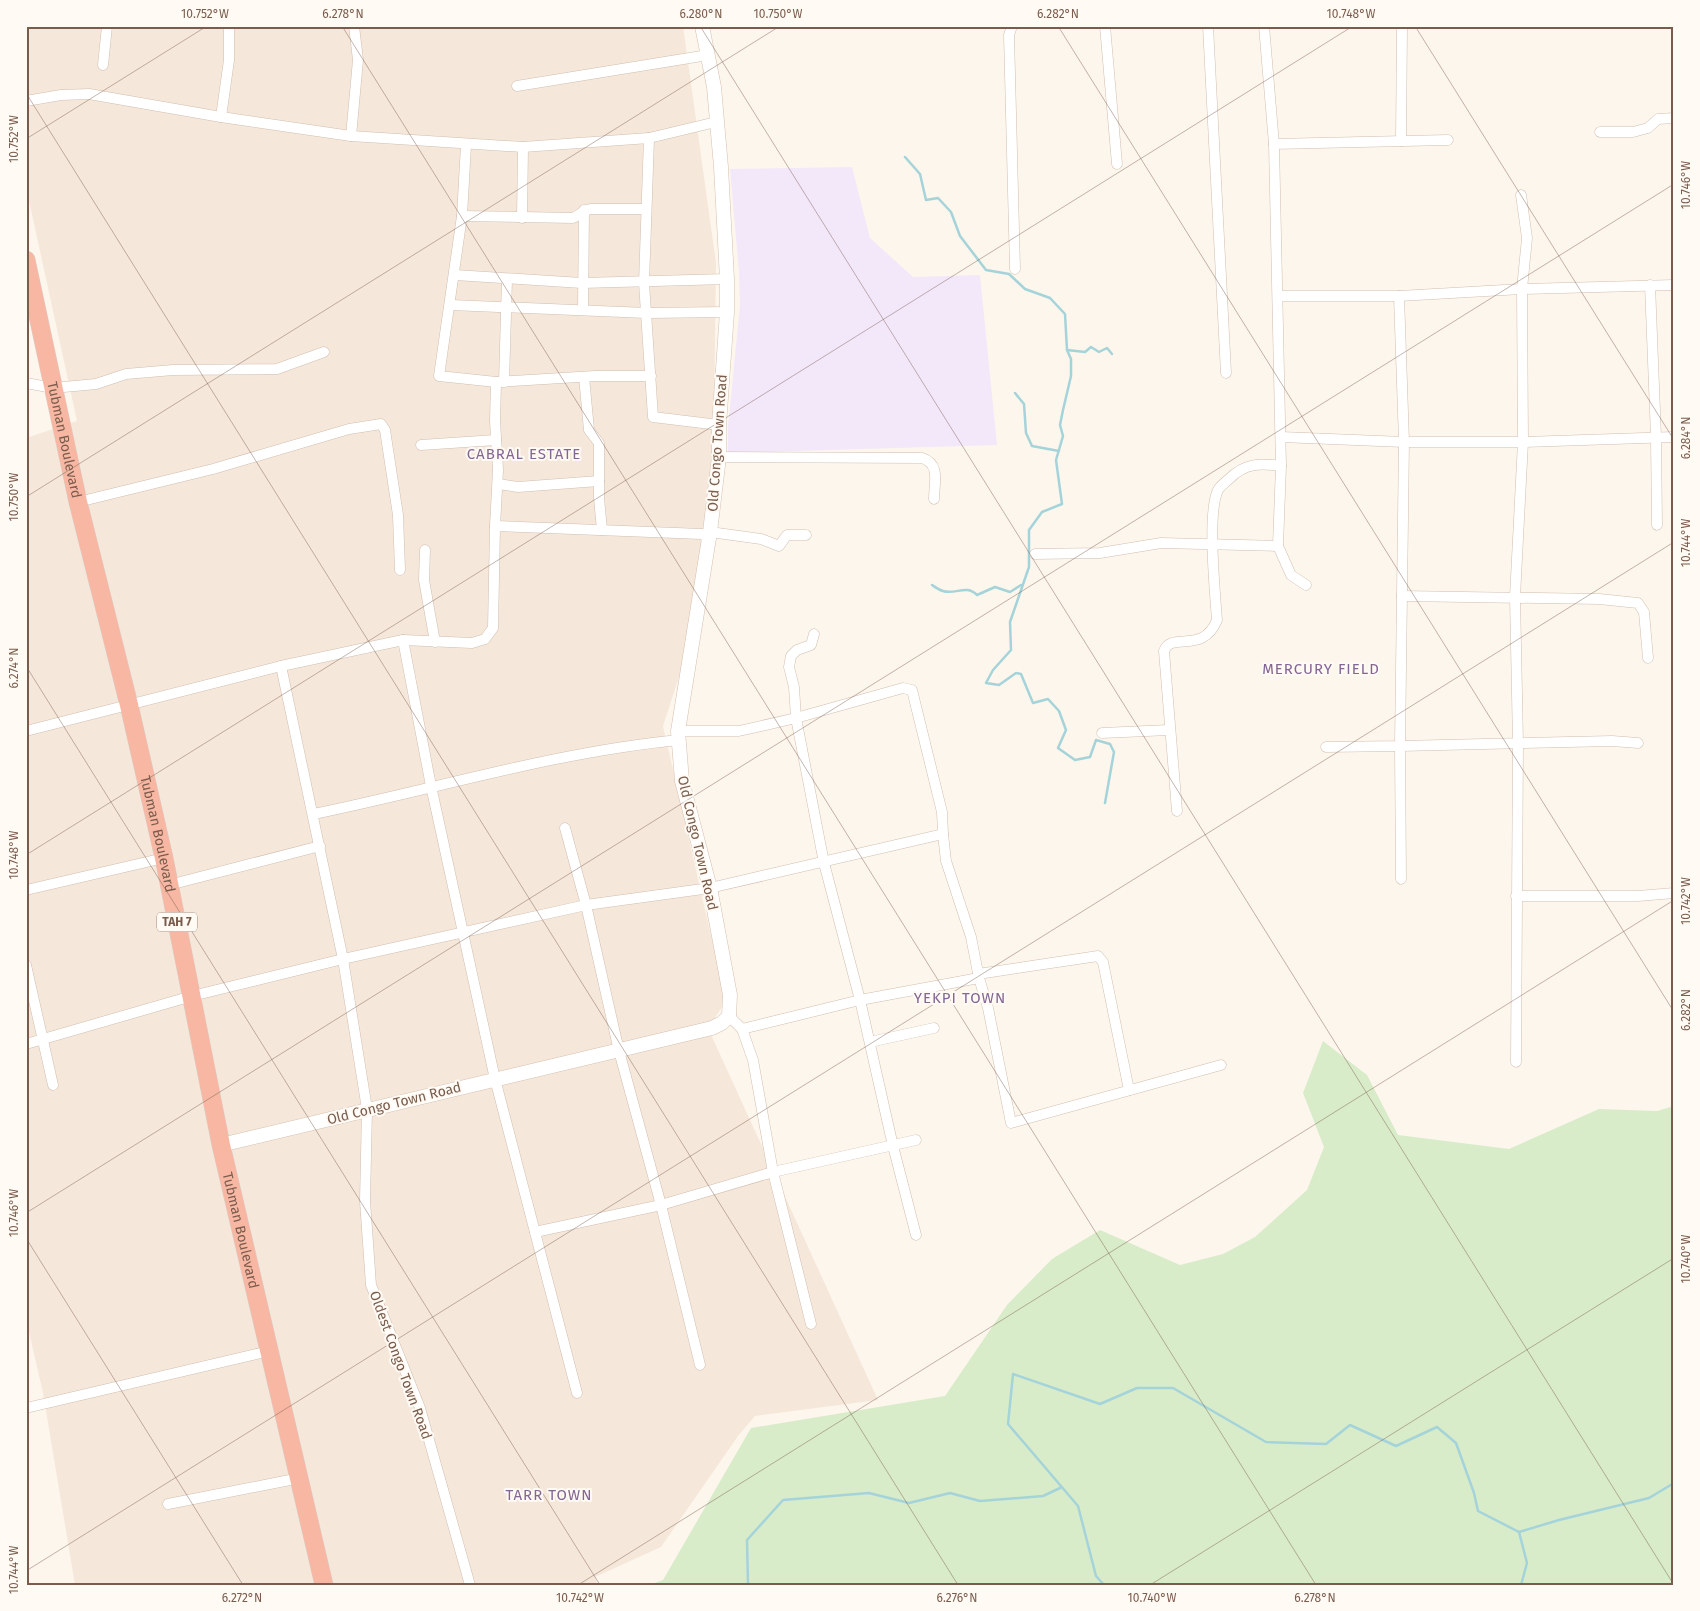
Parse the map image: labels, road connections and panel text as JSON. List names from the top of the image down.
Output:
{
  "streets": {
    "highway": ["Tubman Boulevard", "TAH 7"],
    "street": ["Old Congo Town Road", "Oldest Congo Town Road"]
  },
  "crossings": [
    ["Tubman Boulevard", "Old Congo Town Road"],
    ["Old Congo Town Road", "Oldest Congo Town Road"]
  ],
  "districts": [
    "CABRAL ESTATE",
    "MERCURY FIELD",
    "YEKPI TOWN",
    "TARR TOWN"
  ],
  "coordinates": [
    "10.752°W",
    "6.278°N",
    "6.280°N",
    "10.750°W",
    "6.282°N",
    "10.748°W",
    "10.746°W",
    "6.284°N",
    "10.744°W",
    "6.274°N",
    "10.742°W",
    "10.740°W",
    "6.272°N",
    "6.276°N"
  ]
}
